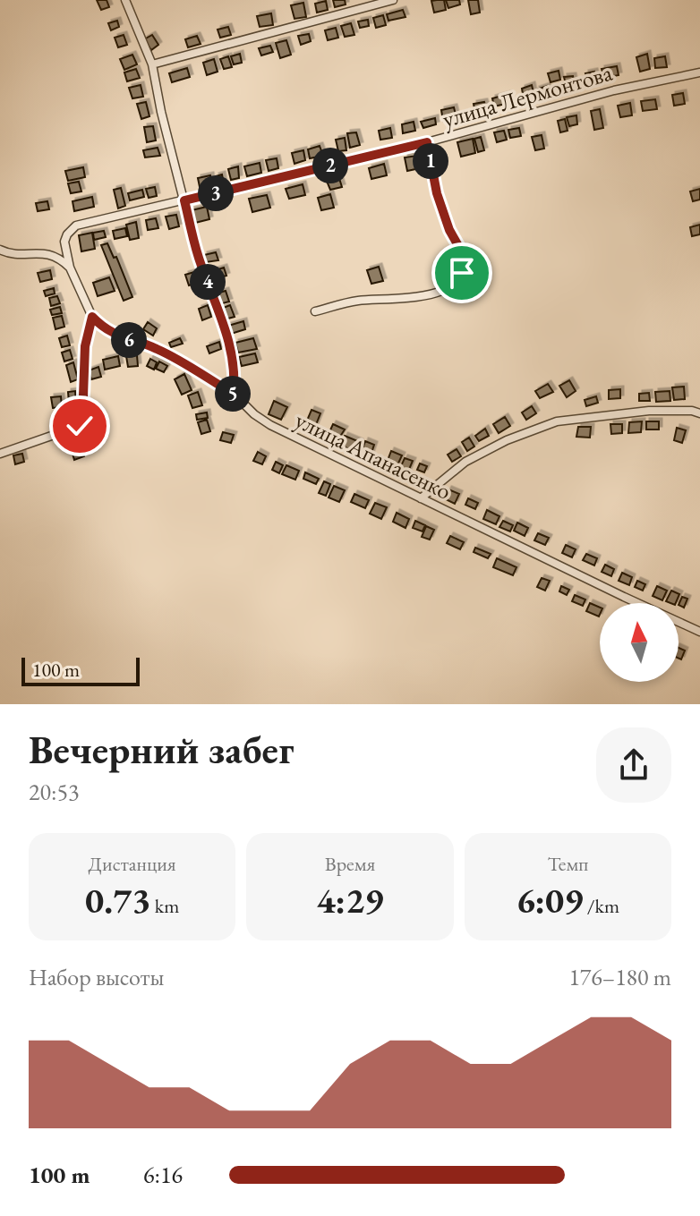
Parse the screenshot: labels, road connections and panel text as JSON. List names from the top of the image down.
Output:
{
  "streets": {
    "street": ["улица Лермонтова", "улица Апанасенко"]
  },
  "scale_bar": "100 m",
  "north": "top",
  "page": {
    "pins": [
      "1",
      "2",
      "3",
      "4",
      "6",
      "5"
    ],
    "scale": "100 m",
    "heading": ["Вечерний забег", "20:53"],
    "stats": [
      ["Дистанция", "0.73 km"],
      ["Время", "4:29"],
      ["Темп", "6:09 /km"]
    ],
    "chart": ["Набор высоты", "176–180 m"],
    "list": [
      {
        "name": "100 m",
        "note": "6:16"
      }
    ]
  }
}
